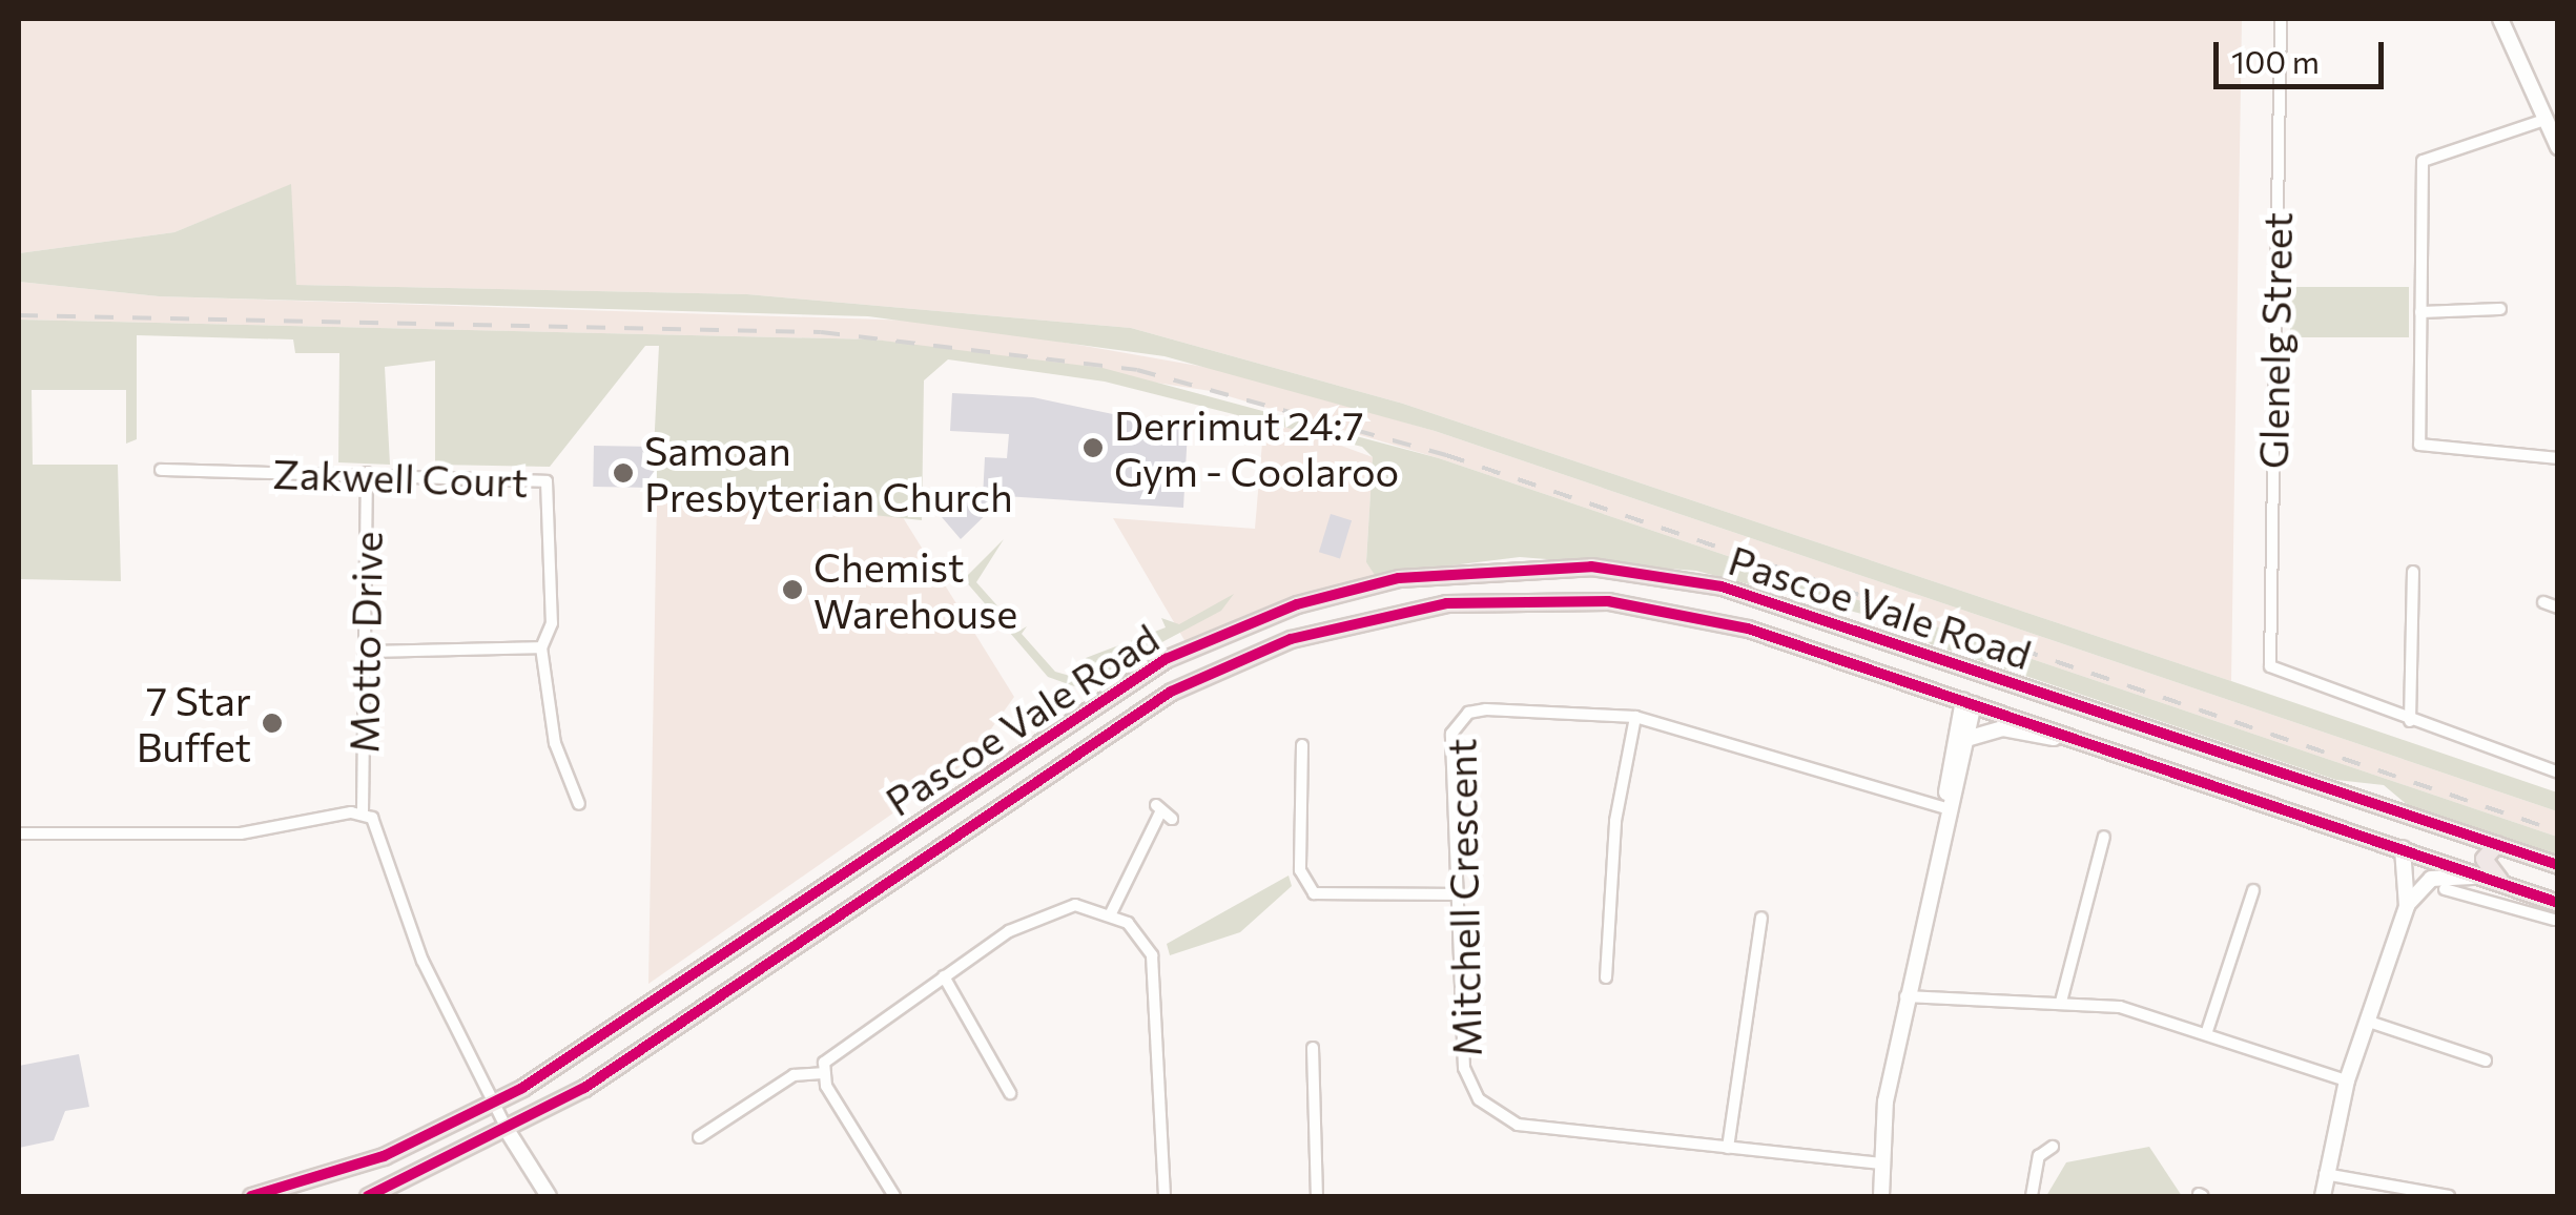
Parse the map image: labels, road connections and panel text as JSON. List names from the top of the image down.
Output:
{
  "streets": {
    "main road": ["Pascoe Vale Road"],
    "street": [
      "Glenelg Street",
      "Zakwell Court",
      "Motto Drive",
      "Mitchell Crescent"
    ]
  },
  "crossings": [
    ["Zakwell Court", "Motto Drive"]
  ],
  "places": [
    "Derrimut 24:7 Gym - Coolaroo",
    "Samoan Presbyterian Church",
    "Chemist Warehouse",
    "7 Star Buffet"
  ],
  "scale_bar": "100 m"
}
